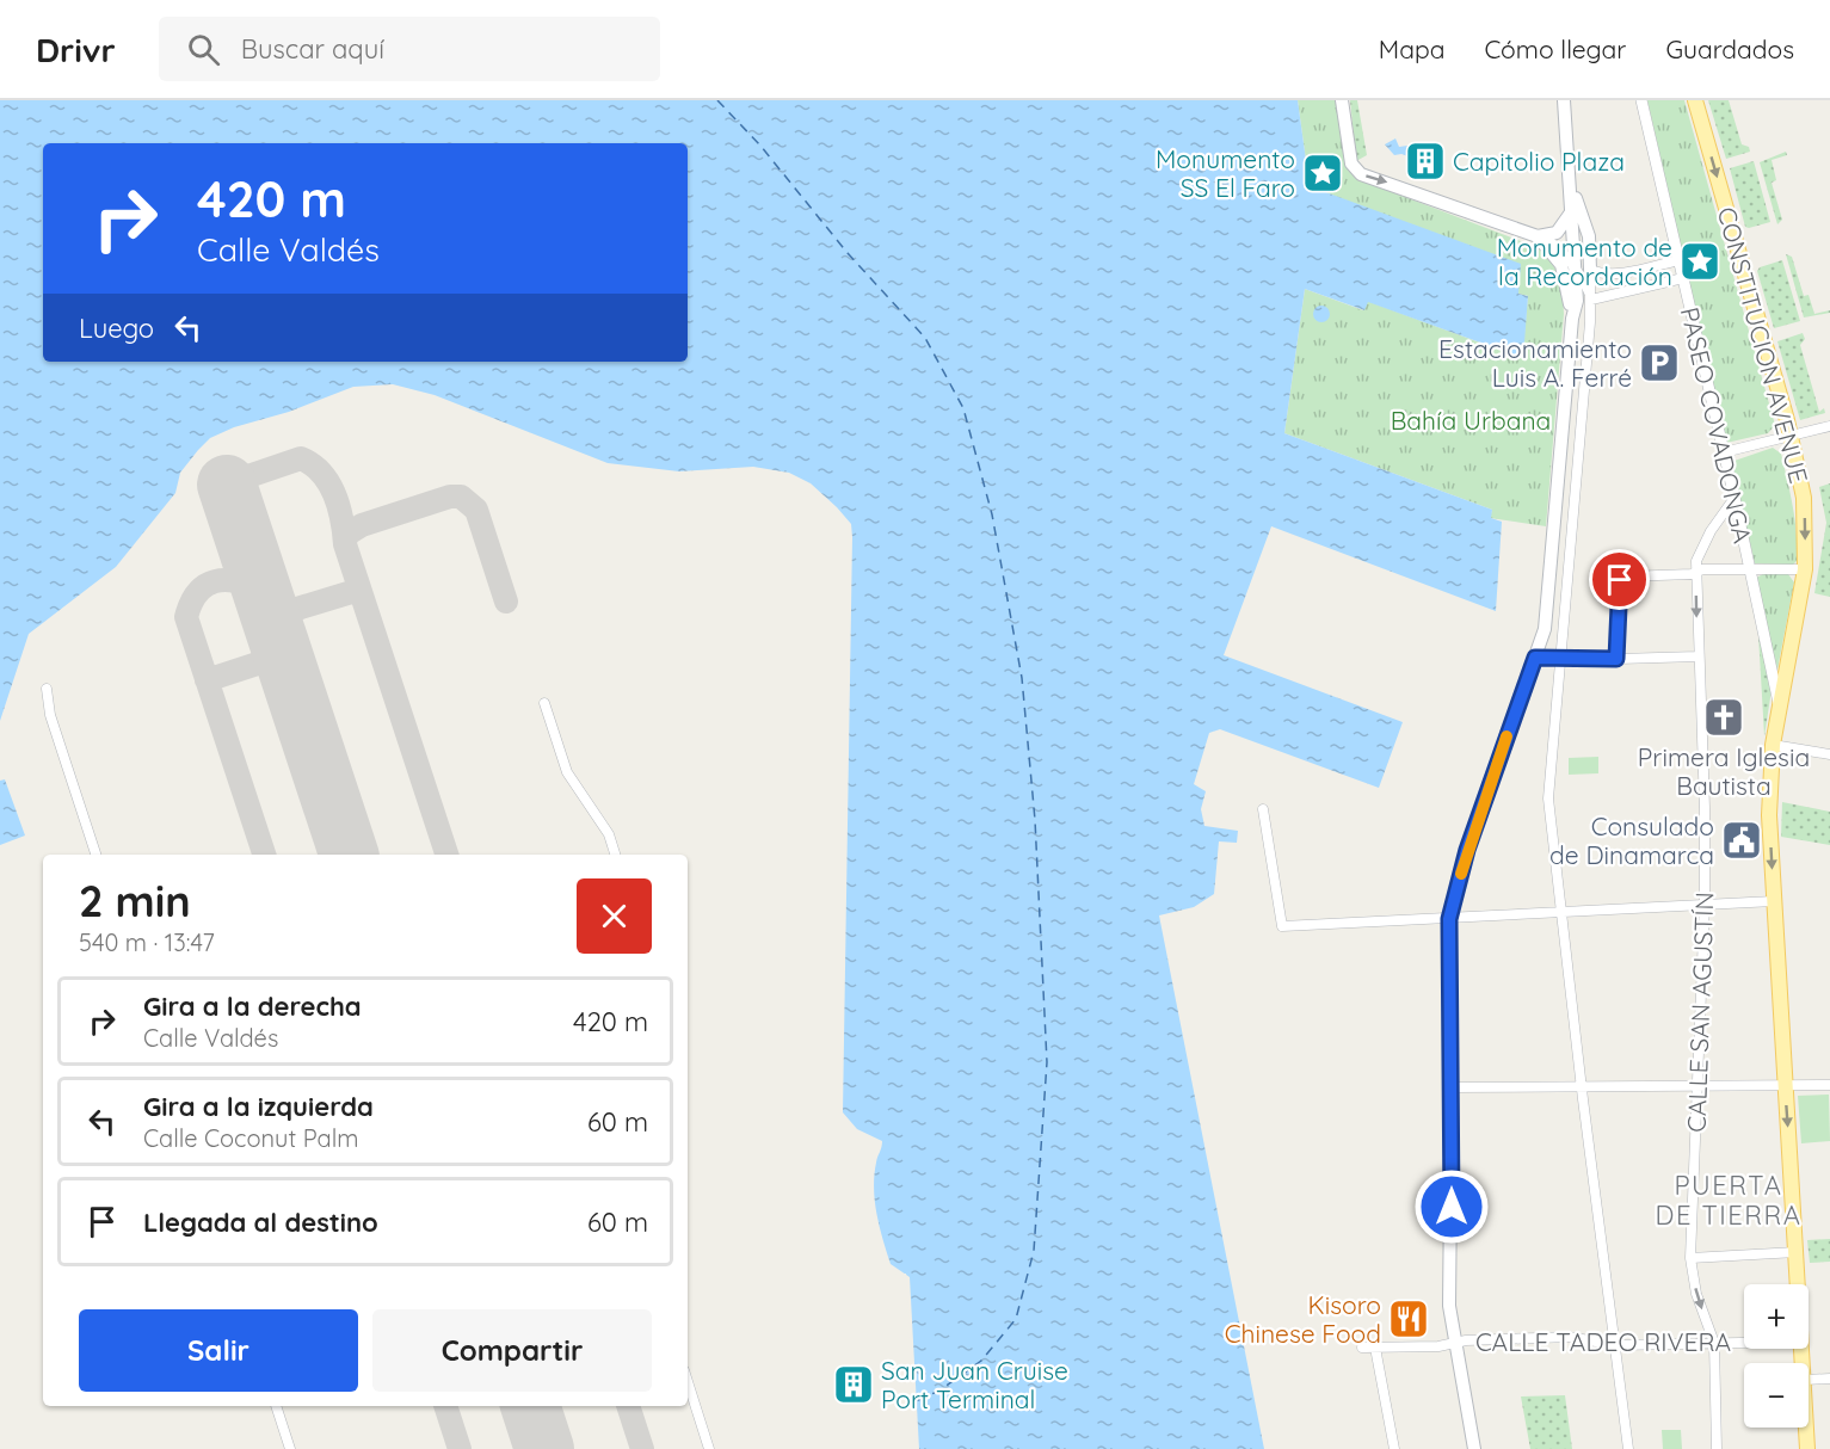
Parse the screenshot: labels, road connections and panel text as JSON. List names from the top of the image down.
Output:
{
  "streets": {
    "main road": ["CONSTITUCION AVENUE"],
    "street": ["PASEO COVADONGA", "CALLE SAN AGUSTÍN", "CALLE TADEO RIVERA"]
  },
  "crossings": [
    ["CONSTITUCION AVENUE", "PASEO COVADONGA"],
    ["PASEO COVADONGA", "CALLE SAN AGUSTÍN"],
    ["CALLE SAN AGUSTÍN", "CALLE TADEO RIVERA"]
  ],
  "one_way": ["CONSTITUCION AVENUE"],
  "districts": ["PUERTA DE TIERRA"],
  "parks": ["Bahía Urbana"],
  "places": {
    "building": ["Capitolio Plaza", "San Juan Cruise Port Terminal"],
    "place": ["Monumento SS El Faro", "Monumento de la Recordación"],
    "parking": ["Estacionamiento Luis A. Ferré"],
    "church": ["Primera Iglesia Bautista"],
    "public building": ["Consulado de Dinamarca"],
    "restaurant": ["Kisoro Chinese Food"]
  },
  "page": {
    "header": "Drivr",
    "search": "Buscar aquí",
    "nav": ["Mapa", "Cómo llegar", "Guardados"],
    "turn": ["420 m", "Calle Valdés"],
    "then": "Luego",
    "heading": ["2 min", "540 m · 13:47"],
    "list": [
      {
        "name": "Gira a la derecha",
        "note": "Calle Valdés",
        "value": "420 m"
      },
      {
        "name": "Gira a la izquierda",
        "note": "Calle Coconut Palm",
        "value": "60 m"
      },
      {
        "name": "Llegada al destino",
        "value": "60 m"
      }
    ],
    "map_buttons": ["+", "−"],
    "buttons": ["Salir", "Compartir"]
  }
}
